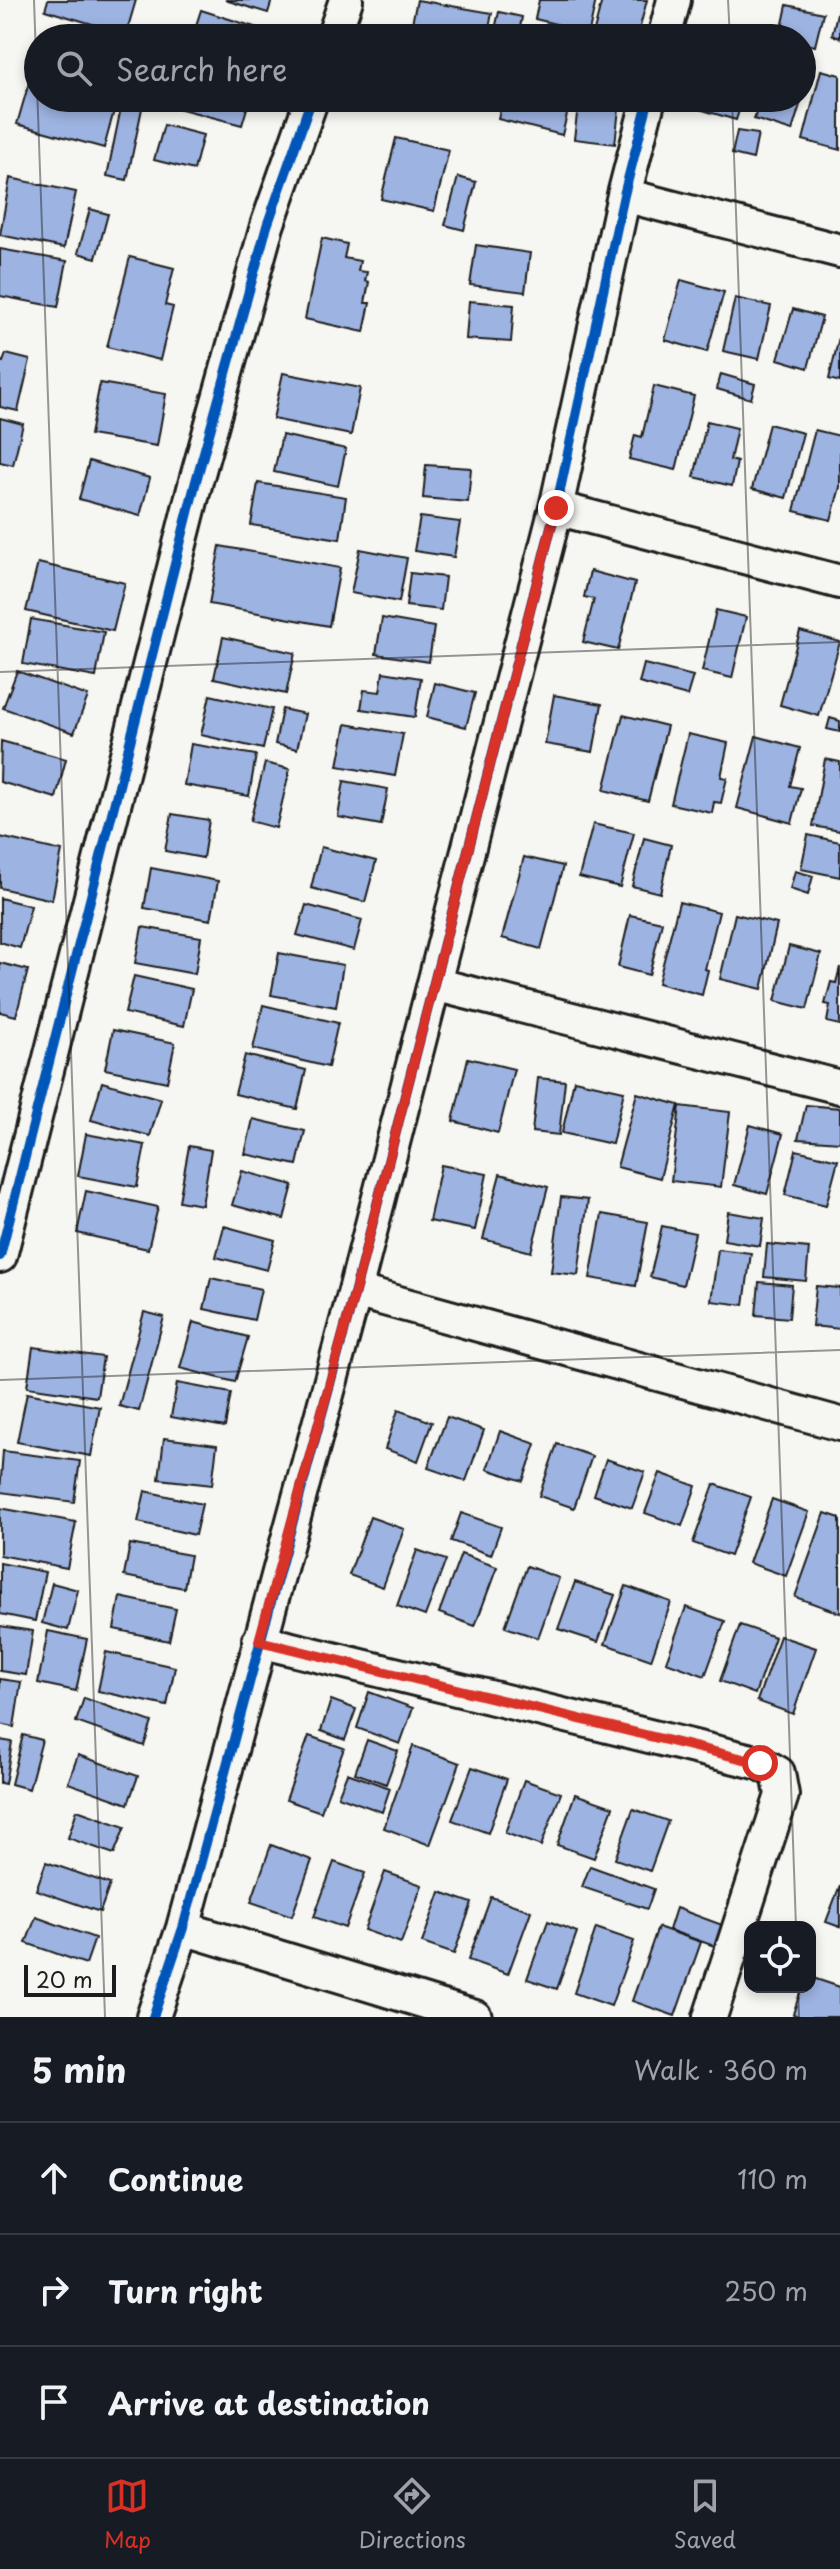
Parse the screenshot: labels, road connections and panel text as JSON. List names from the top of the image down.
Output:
{
  "scale_bar": "20 m",
  "page": {
    "search": "Search here",
    "scale": "20 m",
    "heading": ["5 min", "Walk · 360 m"],
    "list": [
      ["Continue", "110 m"],
      ["Turn right", "250 m"],
      "Arrive at destination"
    ],
    "nav": ["Map", "Directions", "Saved"]
  }
}
